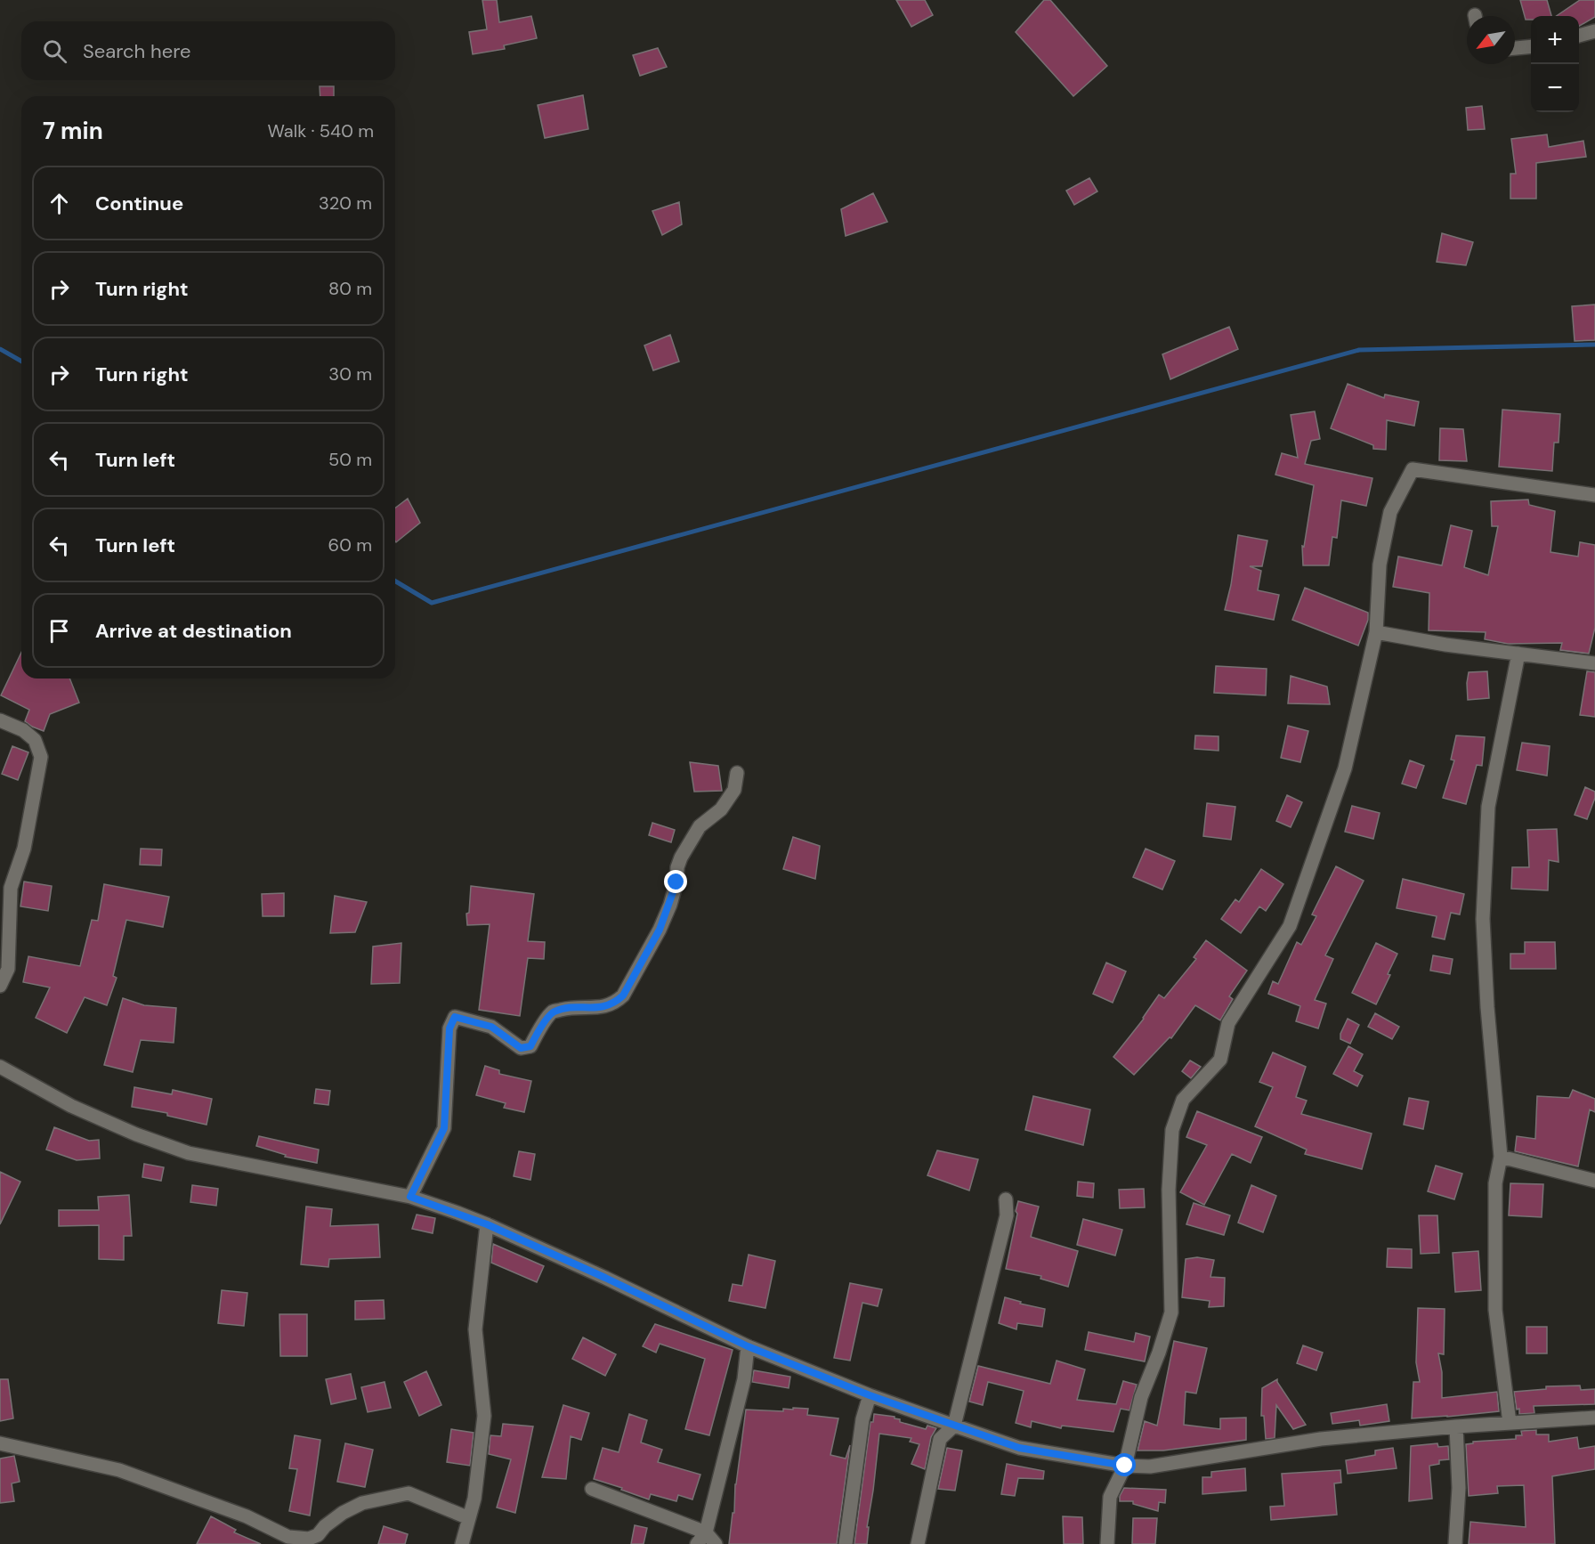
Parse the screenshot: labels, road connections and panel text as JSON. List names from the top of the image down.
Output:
{
  "north": "bottom left",
  "page": {
    "map_buttons": ["+", "−"],
    "search": "Search here",
    "heading": ["7 min", "Walk · 540 m"],
    "list": [
      ["Continue", "320 m"],
      ["Turn right", "80 m"],
      ["Turn right", "30 m"],
      ["Turn left", "50 m"],
      ["Turn left", "60 m"],
      "Arrive at destination"
    ]
  }
}
